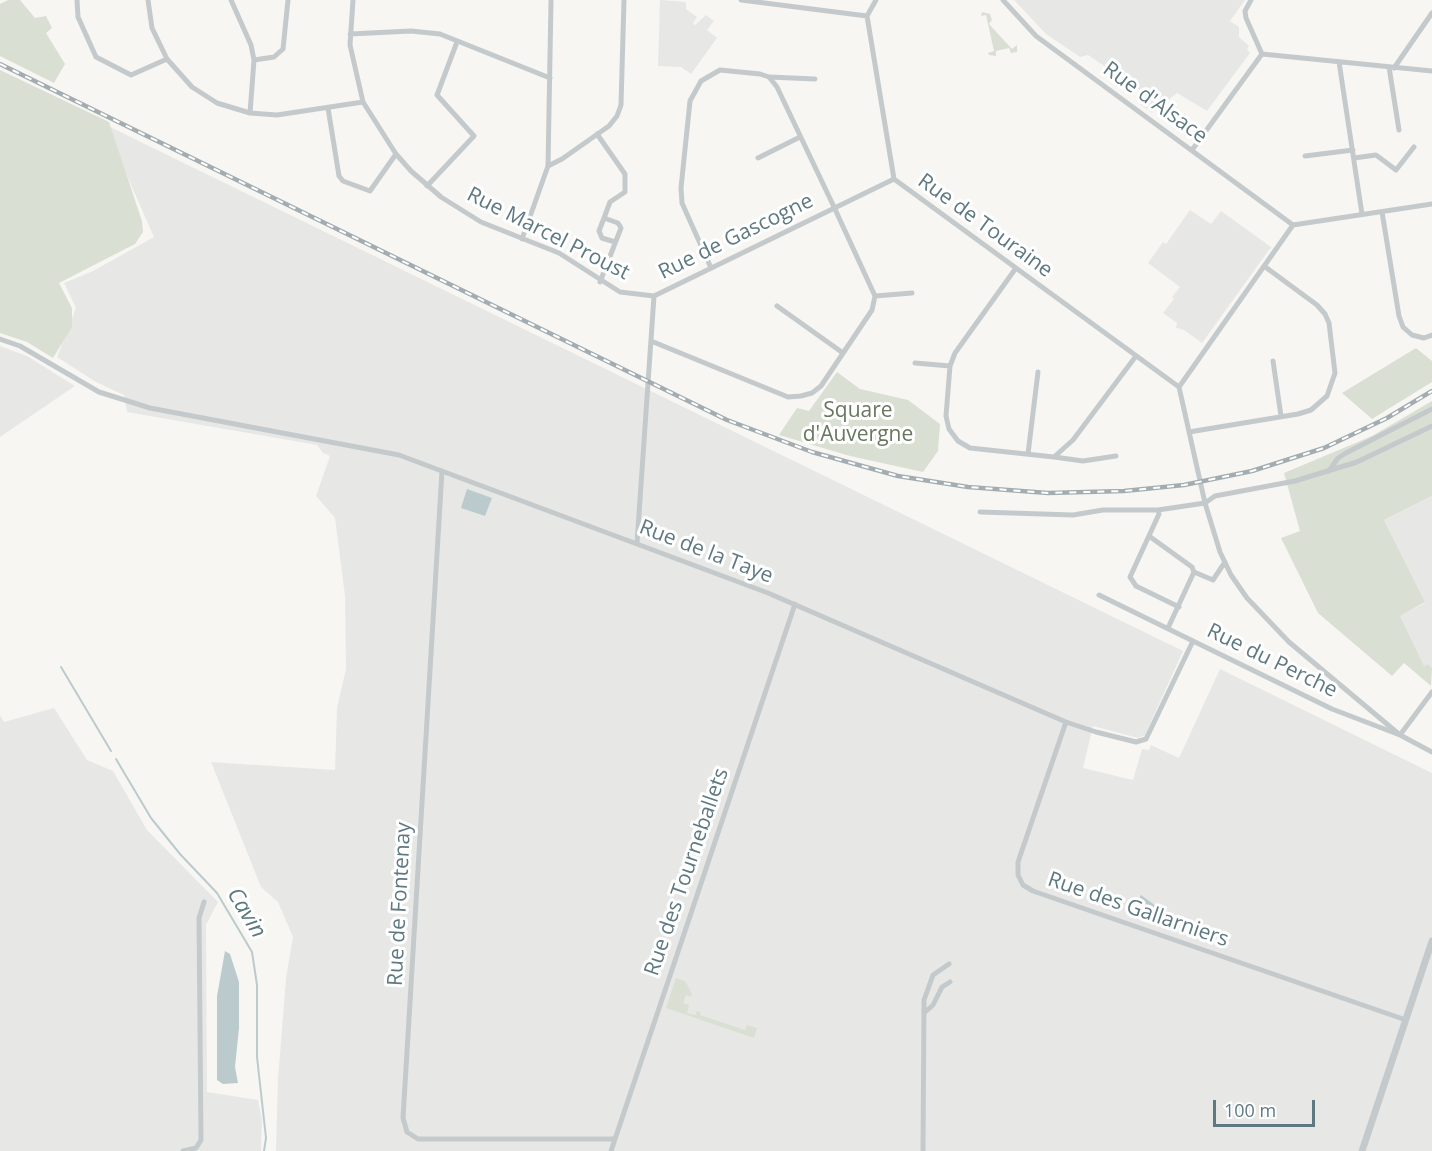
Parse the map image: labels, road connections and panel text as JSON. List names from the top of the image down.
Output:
{
  "streets": {
    "street": [
      "Rue d'Alsace",
      "Rue de Touraine",
      "Rue Marcel Proust",
      "Rue de Gascogne",
      "Rue de la Taye",
      "Rue du Perche",
      "Rue des Tourneballets",
      "Rue de Fontenay",
      "Rue des Gallarniers"
    ]
  },
  "crossings": [
    ["Rue de Touraine", "Rue de Gascogne"],
    ["Rue Marcel Proust", "Rue de Gascogne"],
    ["Rue de Gascogne", "Rue de la Taye"],
    ["Rue de la Taye", "Rue du Perche"],
    ["Rue de la Taye", "Rue des Tourneballets"],
    ["Rue de la Taye", "Rue de Fontenay"],
    ["Rue de la Taye", "Rue des Gallarniers"],
    ["Rue des Tourneballets", "Rue de Fontenay"]
  ],
  "water": ["Cavin"],
  "parks": ["Square d'Auvergne"],
  "scale_bar": "100 m"
}
